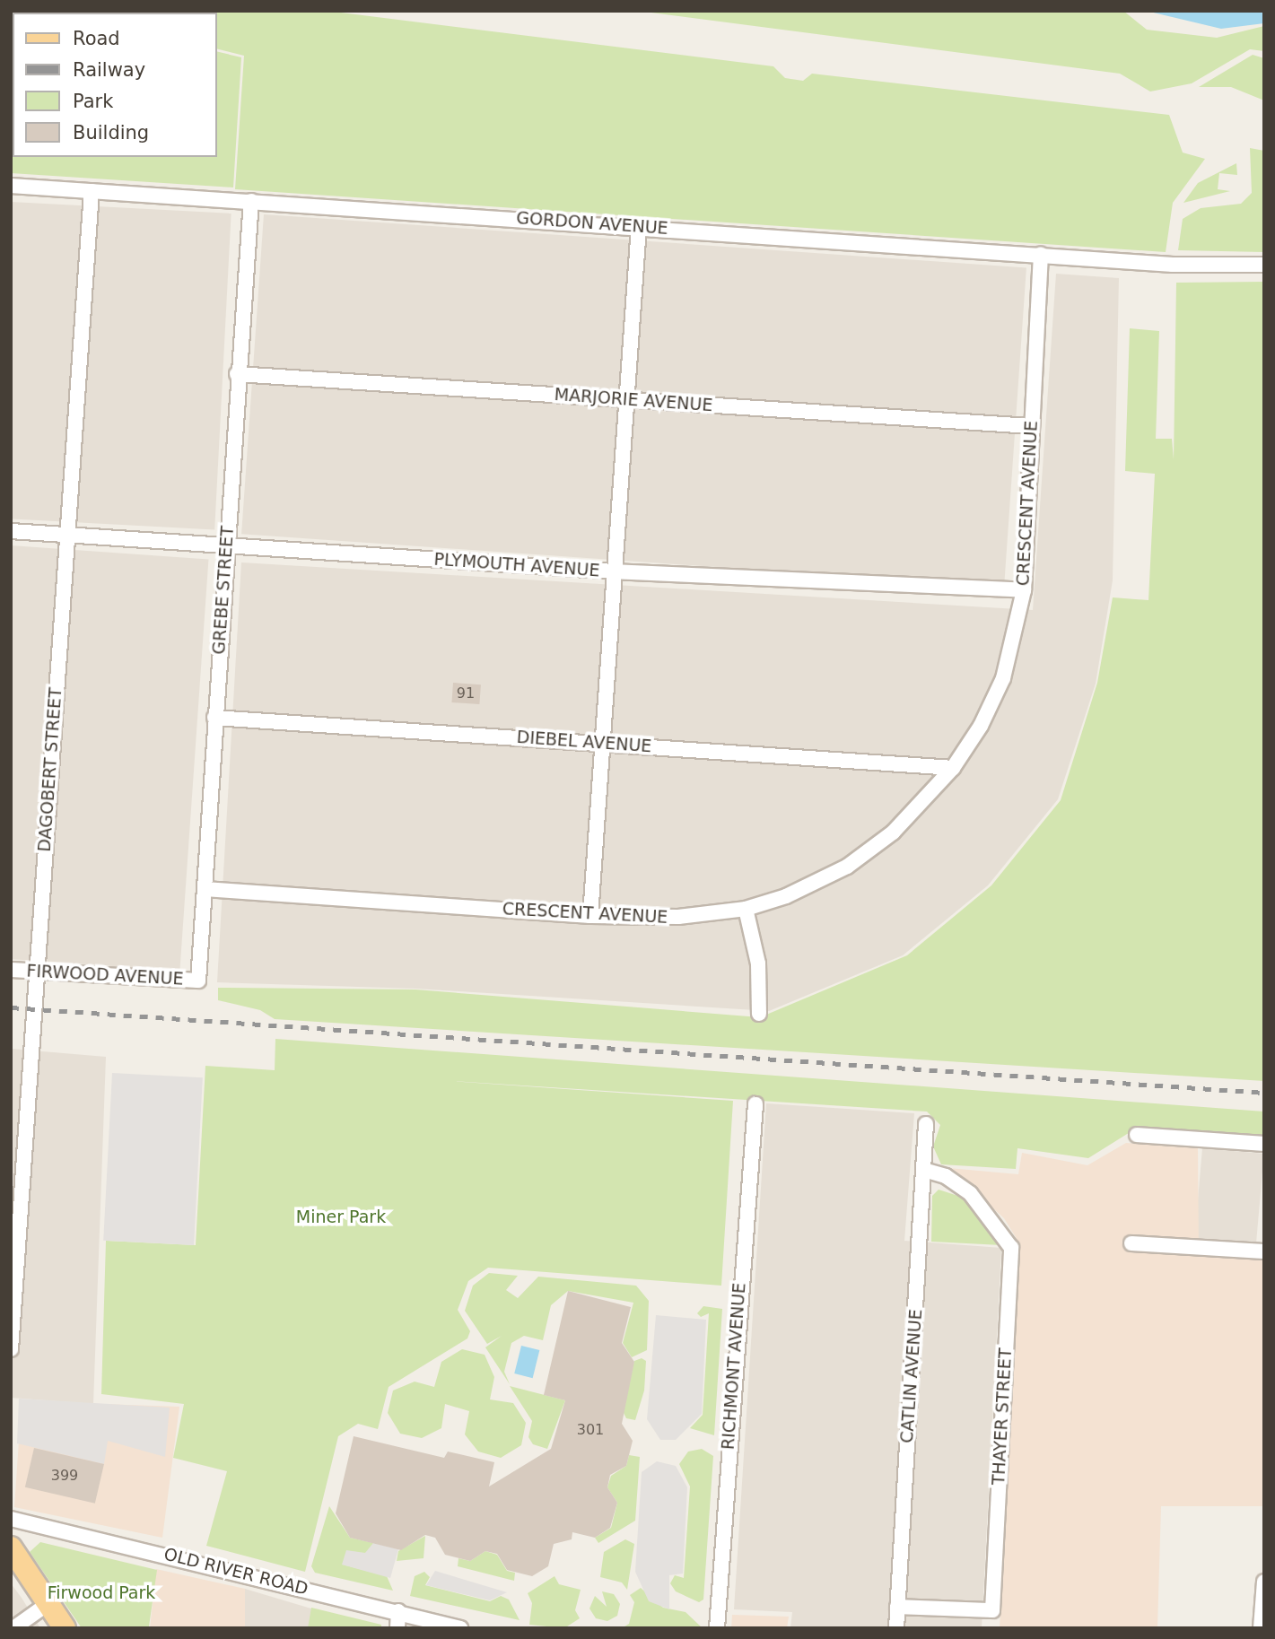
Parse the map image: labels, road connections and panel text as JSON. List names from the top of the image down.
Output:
{
  "streets": {
    "street": [
      "GORDON AVENUE",
      "MARJORIE AVENUE",
      "CRESCENT AVENUE",
      "PLYMOUTH AVENUE",
      "GREBE STREET",
      "DIEBEL AVENUE",
      "DAGOBERT STREET",
      "FIRWOOD AVENUE",
      "RICHMONT AVENUE",
      "CATLIN AVENUE",
      "THAYER STREET",
      "OLD RIVER ROAD"
    ]
  },
  "crossings": [
    ["GORDON AVENUE", "CRESCENT AVENUE"],
    ["GORDON AVENUE", "GREBE STREET"],
    ["GORDON AVENUE", "DAGOBERT STREET"],
    ["MARJORIE AVENUE", "CRESCENT AVENUE"],
    ["MARJORIE AVENUE", "GREBE STREET"],
    ["CRESCENT AVENUE", "PLYMOUTH AVENUE"],
    ["CRESCENT AVENUE", "GREBE STREET"],
    ["CRESCENT AVENUE", "DIEBEL AVENUE"],
    ["PLYMOUTH AVENUE", "GREBE STREET"],
    ["PLYMOUTH AVENUE", "DAGOBERT STREET"],
    ["GREBE STREET", "DIEBEL AVENUE"],
    ["GREBE STREET", "FIRWOOD AVENUE"],
    ["DAGOBERT STREET", "FIRWOOD AVENUE"],
    ["CATLIN AVENUE", "THAYER STREET"]
  ],
  "parks": ["Miner Park", "Firwood Park"],
  "house_numbers": ["91", "301", "399"],
  "legend": [
    "Road",
    "Railway",
    "Park",
    "Building"
  ]
}
